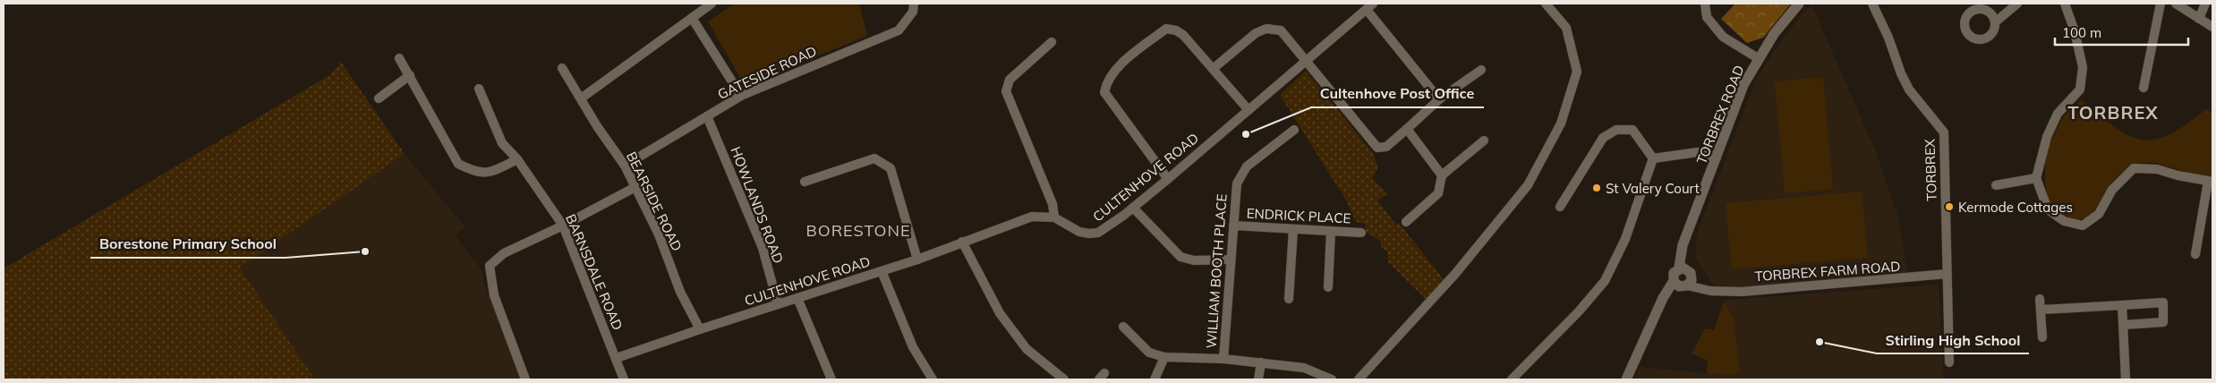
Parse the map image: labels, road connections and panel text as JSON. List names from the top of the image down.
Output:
{
  "streets": {
    "street": [
      "GATESIDE ROAD",
      "TORBREX ROAD",
      "TORBREX",
      "CULTENHOVE ROAD",
      "BEARSIDE ROAD",
      "HOWLANDS ROAD",
      "ENDRICK PLACE",
      "WILLIAM BOOTH PLACE",
      "TORBREX FARM ROAD",
      "BARNSDALE ROAD"
    ]
  },
  "crossings": [
    ["GATESIDE ROAD", "BEARSIDE ROAD"],
    ["GATESIDE ROAD", "HOWLANDS ROAD"],
    ["TORBREX ROAD", "TORBREX FARM ROAD"],
    ["TORBREX", "TORBREX FARM ROAD"],
    ["CULTENHOVE ROAD", "BEARSIDE ROAD"],
    ["CULTENHOVE ROAD", "HOWLANDS ROAD"],
    ["CULTENHOVE ROAD", "BARNSDALE ROAD"],
    ["ENDRICK PLACE", "WILLIAM BOOTH PLACE"]
  ],
  "districts": ["TORBREX", "BORESTONE"],
  "places": [
    "Cultenhove Post Office",
    "St Valery Court",
    "Kermode Cottages",
    "Borestone Primary School",
    "Stirling High School"
  ],
  "scale_bar": "100 m"
}
